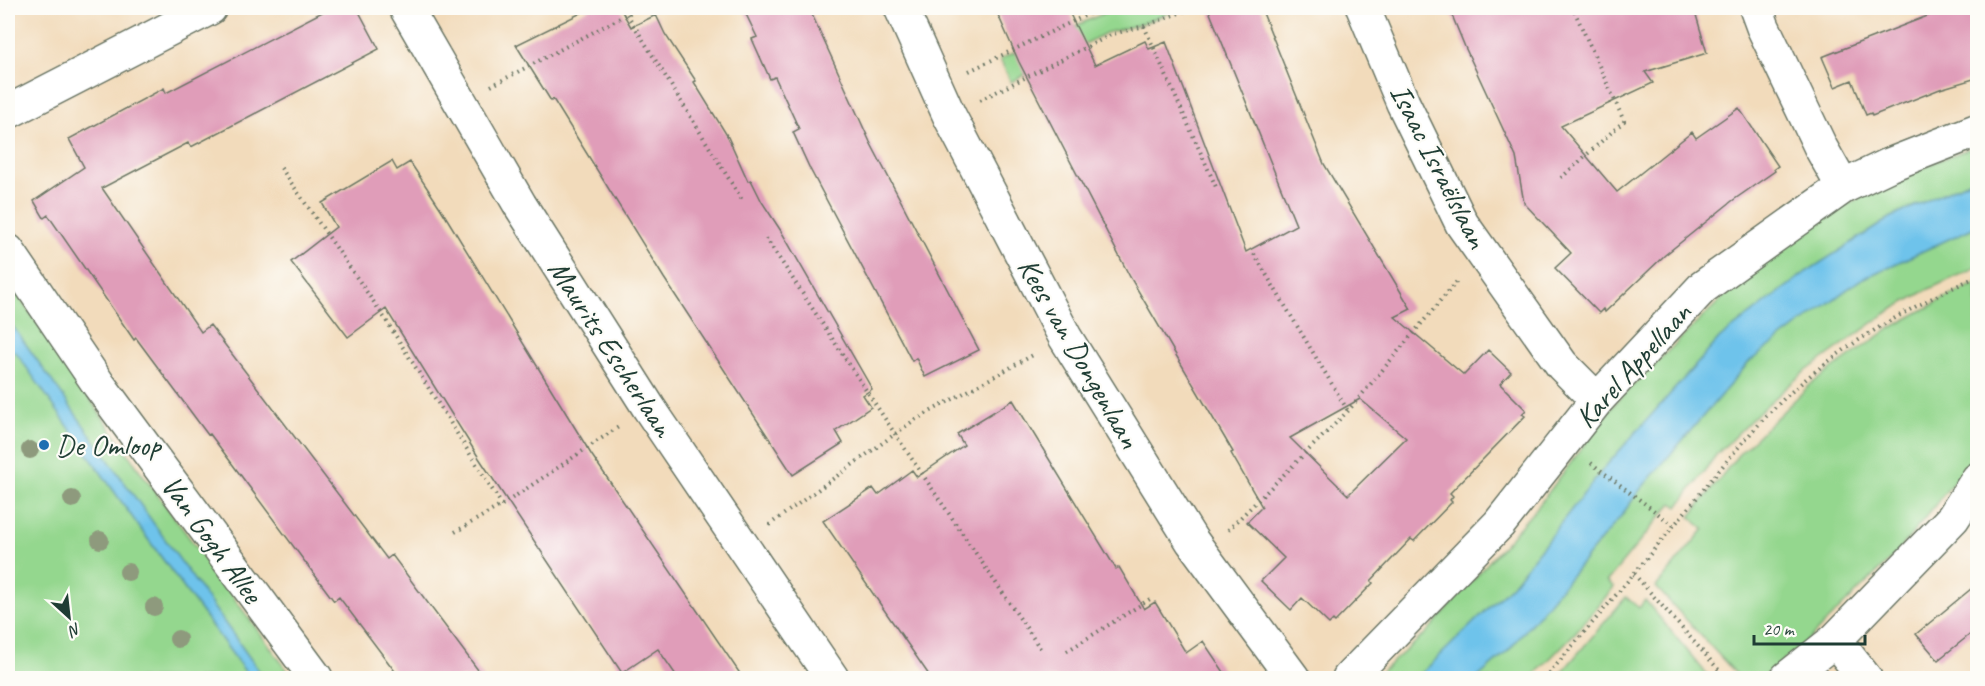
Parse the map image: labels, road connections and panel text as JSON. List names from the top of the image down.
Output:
{
  "streets": {
    "street": [
      "Isaac Israëlslaan",
      "Maurits Escherlaan",
      "Kees van Dongenlaan",
      "Karel Appellaan",
      "Van Gogh Allee"
    ]
  },
  "crossings": [
    ["Isaac Israëlslaan", "Karel Appellaan"]
  ],
  "places": ["De Omloop"],
  "scale_bar": "20 m",
  "north": "bottom right"
}
